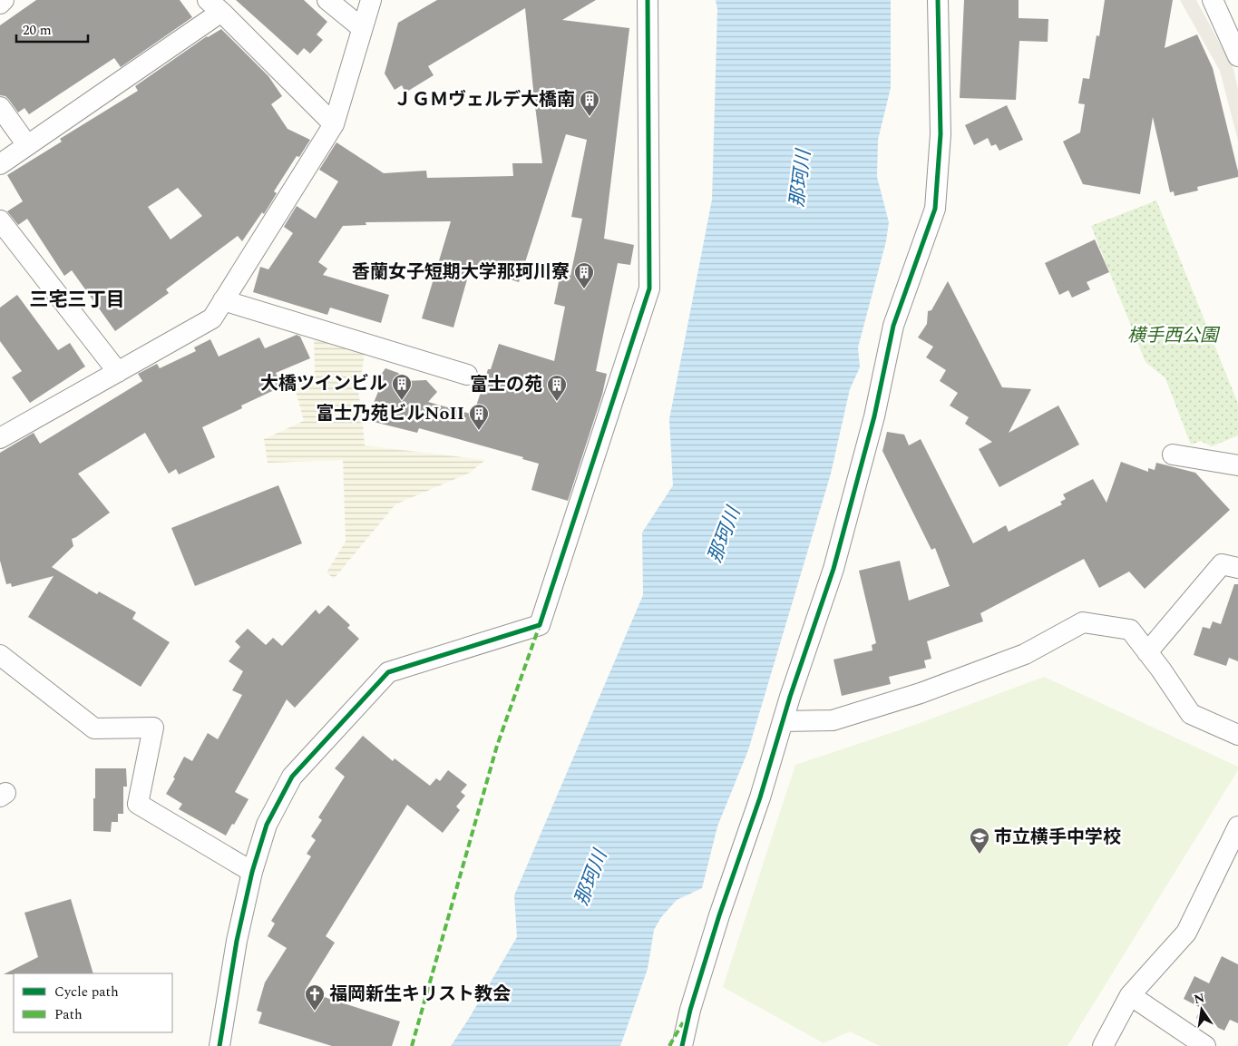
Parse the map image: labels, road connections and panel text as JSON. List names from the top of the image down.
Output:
{
  "districts": ["三宅三丁目"],
  "water": ["那珂川"],
  "parks": ["横手西公園"],
  "places": {
    "building": [
      "ＪＧＭヴェルデ大橋南",
      "香蘭女子短期大学那珂川寮",
      "大橋ツインビル",
      "富士の苑",
      "富士乃苑ビルNoII"
    ],
    "school or university": ["市立横手中学校"],
    "church": ["福岡新生キリスト教会"]
  },
  "legend": ["Cycle path", "Path"],
  "scale_bar": "20 m",
  "north": "top"
}
